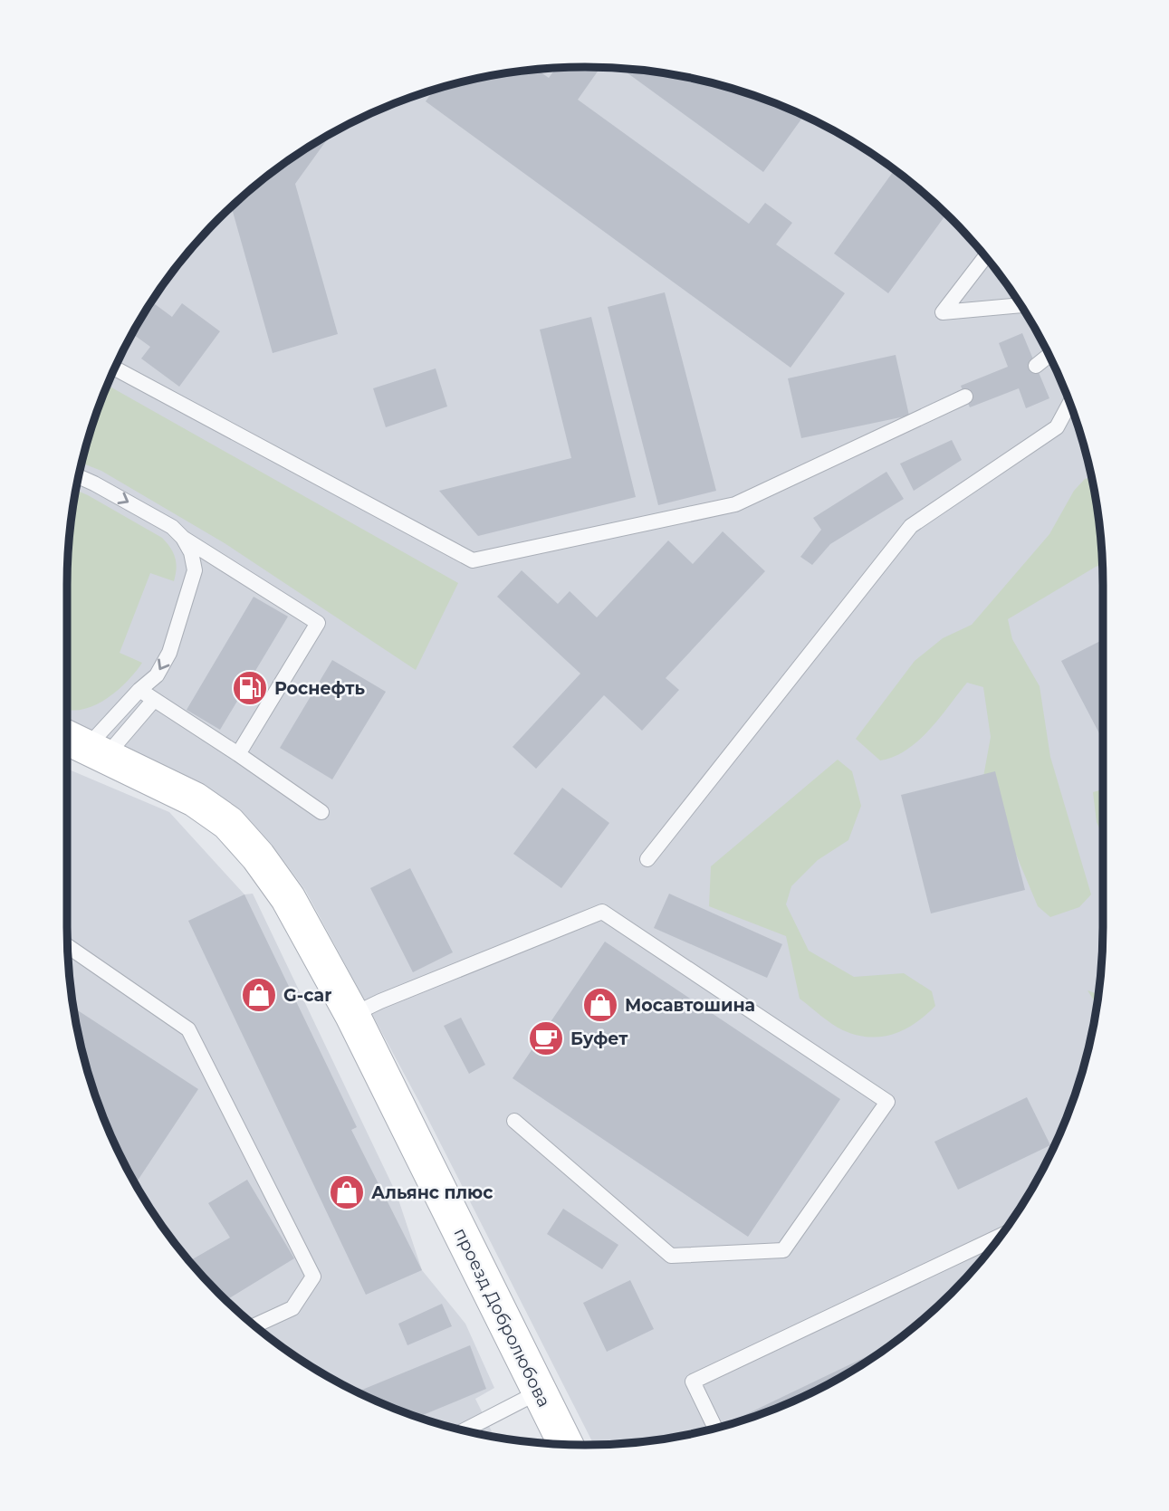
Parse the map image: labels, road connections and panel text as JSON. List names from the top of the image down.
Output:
{
  "streets": {
    "street": ["проезд Добролюбова"]
  },
  "places": {
    "fuel station": ["Роснефть"],
    "shop": ["G-car", "Мосавтошина", "Альянс плюс"],
    "cafe": ["Буфет"]
  }
}
